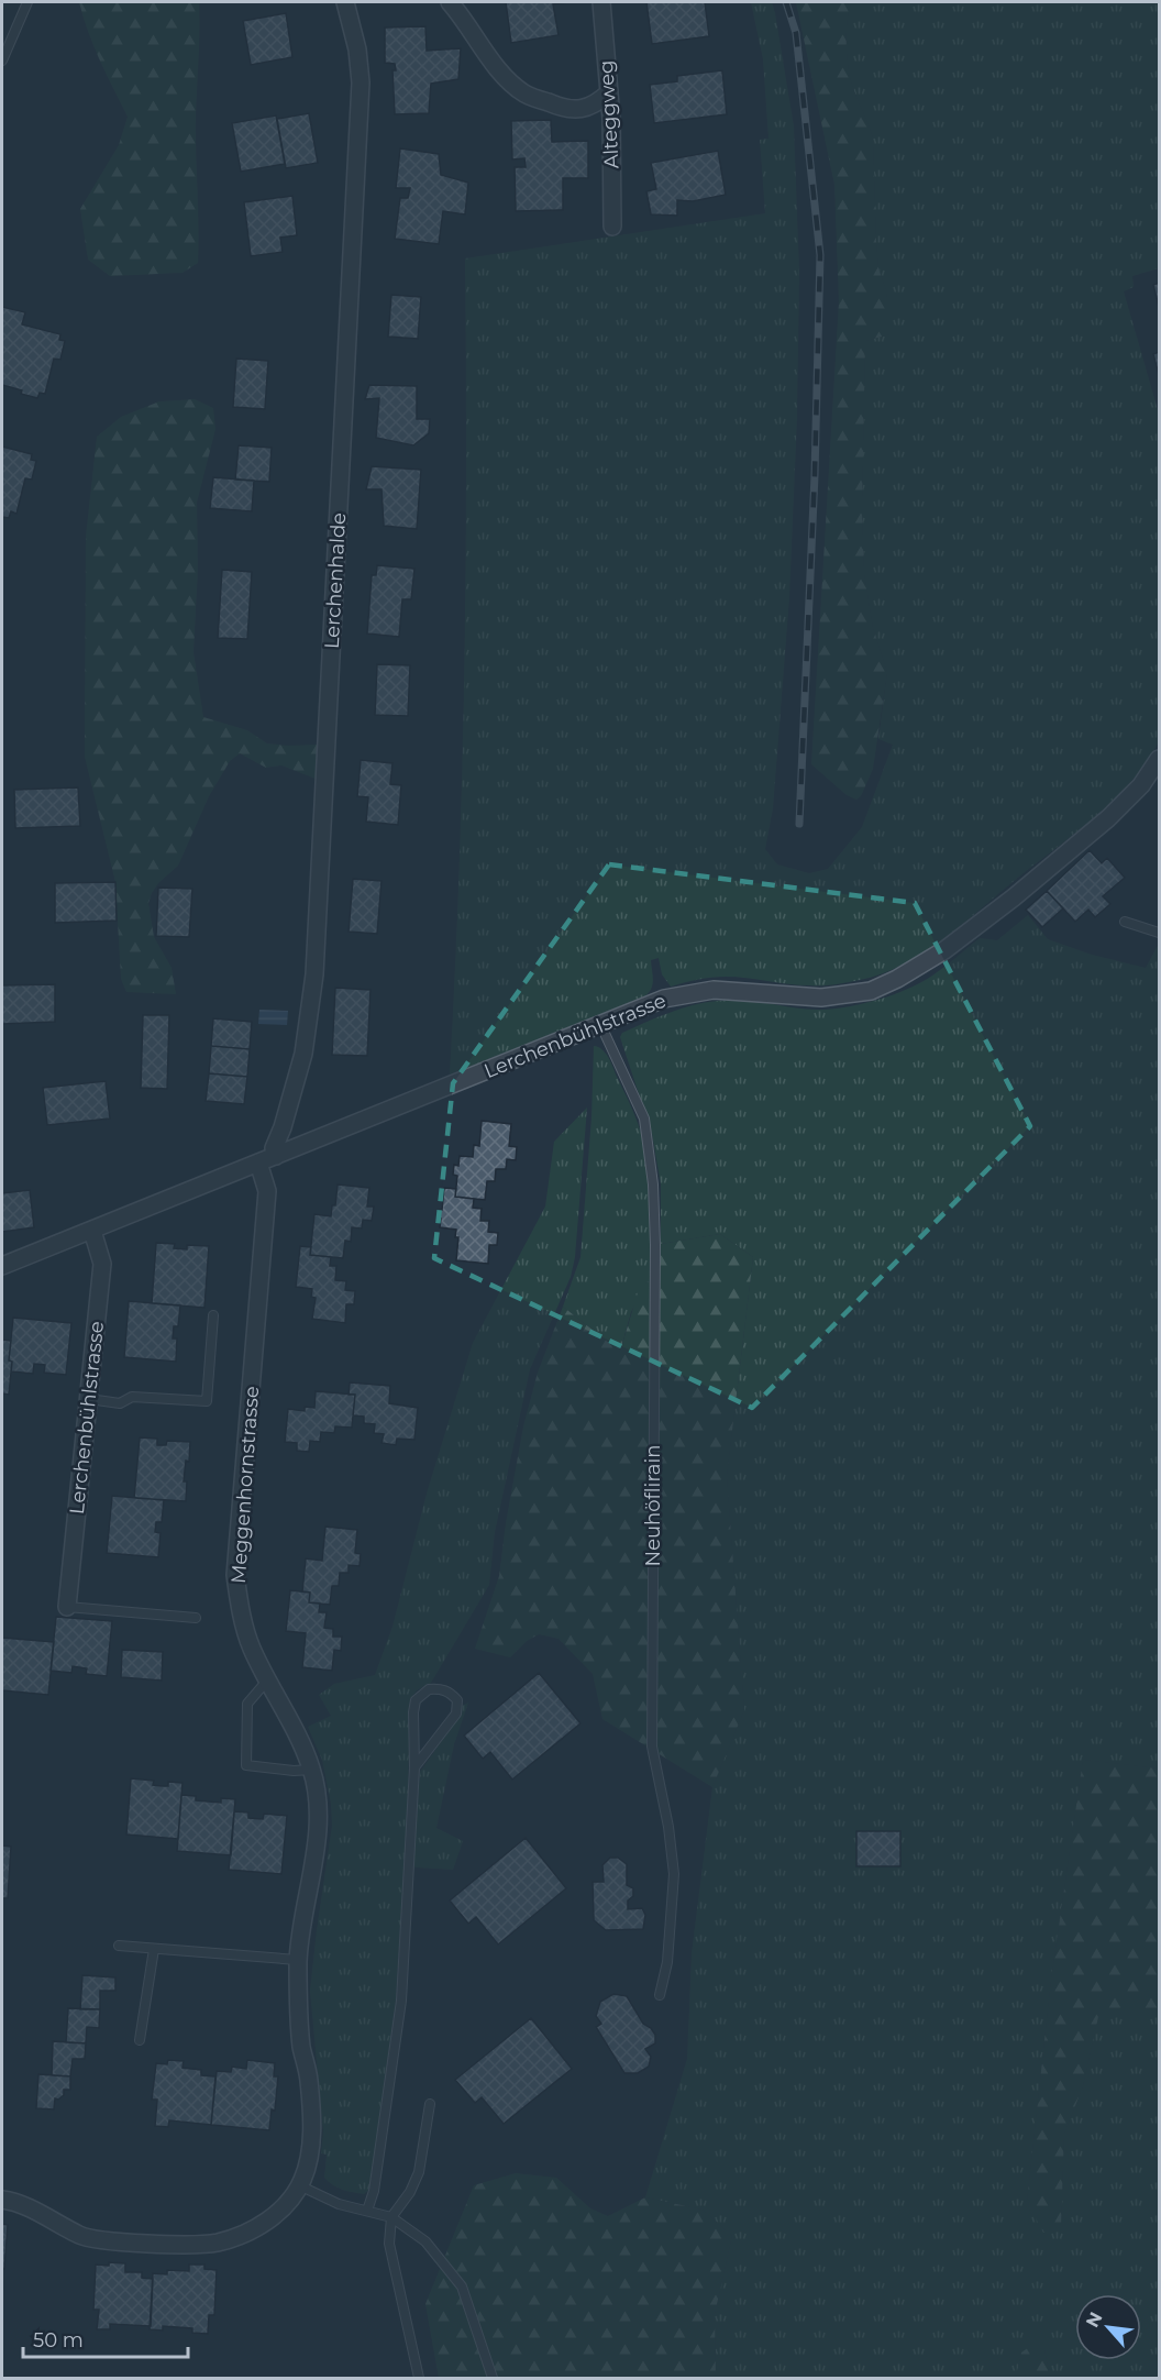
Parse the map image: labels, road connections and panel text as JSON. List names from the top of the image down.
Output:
{
  "streets": {
    "street": [
      "Alteggweg",
      "Lerchenhalde",
      "Lerchenbühlstrasse",
      "Meggenhornstrasse"
    ],
    "lane": ["Neuhöflirain"]
  },
  "crossings": [
    ["Lerchenhalde", "Lerchenbühlstrasse"],
    ["Lerchenbühlstrasse", "Meggenhornstrasse"],
    ["Lerchenbühlstrasse", "Neuhöflirain"]
  ],
  "scale_bar": "50 m",
  "north": "top left"
}
